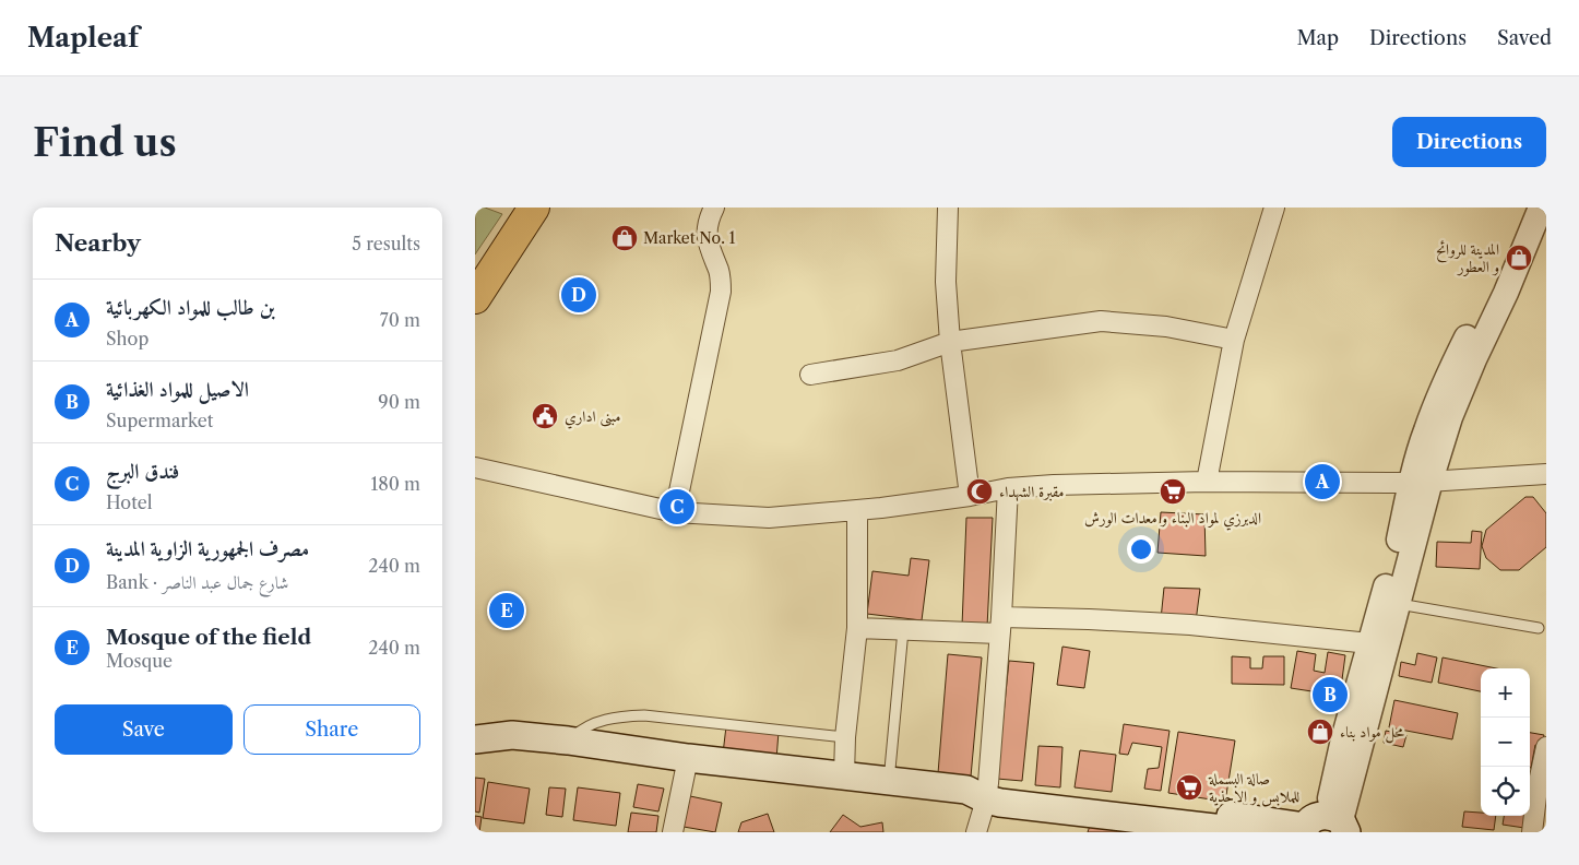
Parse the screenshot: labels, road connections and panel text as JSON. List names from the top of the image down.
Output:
{
  "places": {
    "shop": ["Market No. 1", "المدينة للروائح و العطور", "محل مواد بناء"],
    "public building": ["مبنى اداري"],
    "mosque": ["مقبرة الشهداء"],
    "supermarket": ["الدبرزي لمواد البناء و معدات الورش", "صالة البسملة للملابس و الاحذية"]
  },
  "page": {
    "header": "Mapleaf",
    "nav": ["Map", "Directions", "Saved"],
    "buttons": [
      "Directions",
      ["Save", "Share"]
    ],
    "title": "Find us",
    "heading": ["Nearby", "5 results"],
    "pins": [
      "D",
      "A",
      "C",
      "E",
      "B"
    ],
    "list": [
      {
        "mark": "A",
        "name": "بن طالب للمواد الكهربائية",
        "note": "Shop",
        "value": "70 m"
      },
      {
        "mark": "B",
        "name": "الاصيل للمواد الغذائية",
        "note": "Supermarket",
        "value": "90 m"
      },
      {
        "mark": "C",
        "name": "فندق البرج",
        "note": "Hotel",
        "value": "180 m"
      },
      {
        "mark": "D",
        "name": "مصرف الجمهورية الزاوية المدينة",
        "note": "Bank · شارع جمال عبد الناصر",
        "value": "240 m"
      },
      {
        "mark": "E",
        "name": "Mosque of the field",
        "note": "Mosque",
        "value": "240 m"
      }
    ],
    "map_buttons": ["+", "−"]
  }
}
